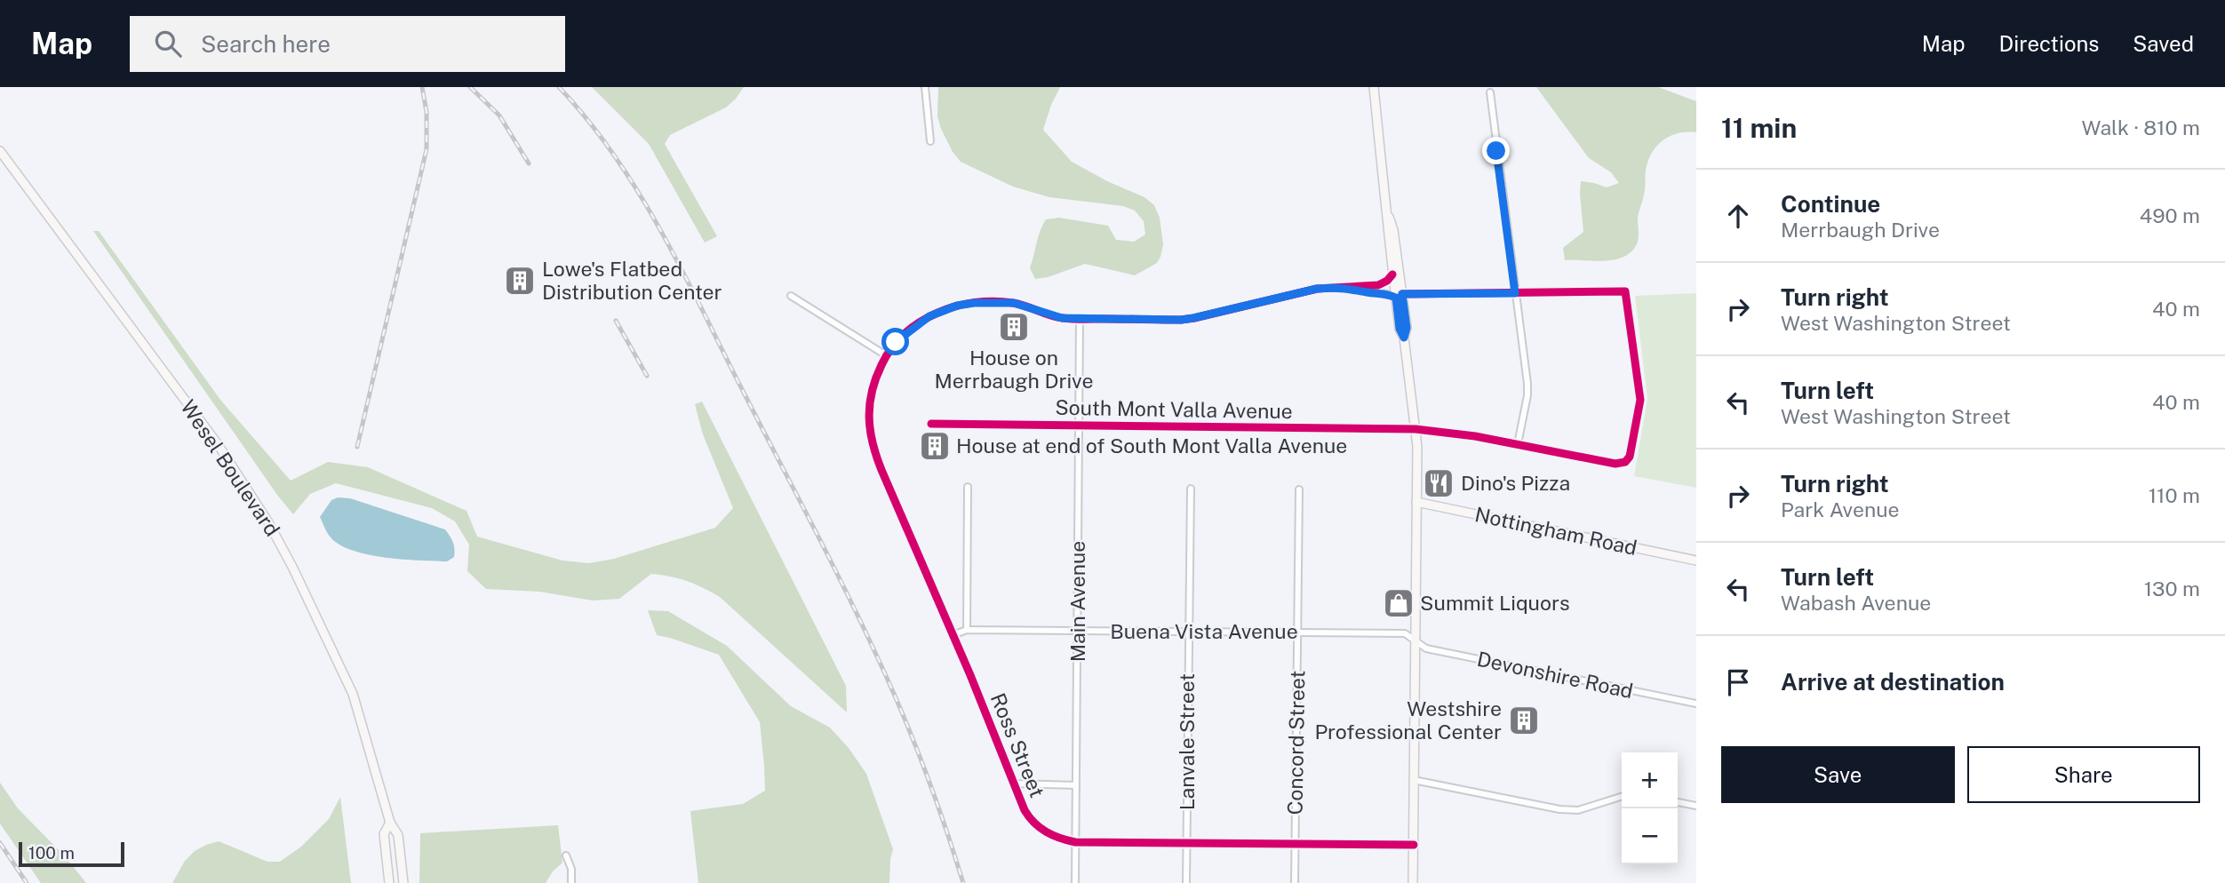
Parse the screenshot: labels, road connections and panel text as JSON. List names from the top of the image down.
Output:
{
  "streets": {
    "street": [
      "South Mont Valla Avenue",
      "Wesel Boulevard",
      "Nottingham Road",
      "Main Avenue",
      "Buena Vista Avenue",
      "Devonshire Road",
      "Lanvale Street",
      "Concord Street",
      "Ross Street"
    ]
  },
  "crossings": [
    ["South Mont Valla Avenue", "Main Avenue"],
    ["Main Avenue", "Buena Vista Avenue"],
    ["Main Avenue", "Ross Street"],
    ["Buena Vista Avenue", "Devonshire Road"],
    ["Buena Vista Avenue", "Lanvale Street"],
    ["Buena Vista Avenue", "Concord Street"],
    ["Buena Vista Avenue", "Ross Street"],
    ["Lanvale Street", "Ross Street"],
    ["Concord Street", "Ross Street"]
  ],
  "places": {
    "building": [
      "Lowe's Flatbed Distribution Center",
      "House on Merrbaugh Drive",
      "House at end of South Mont Valla Avenue",
      "Westshire Professional Center"
    ],
    "restaurant": ["Dino's Pizza"],
    "shop": ["Summit Liquors"]
  },
  "scale_bar": "100 m",
  "page": {
    "header": "Map",
    "search": "Search here",
    "nav": ["Map", "Directions", "Saved"],
    "heading": ["11 min", "Walk · 810 m"],
    "list": [
      ["Continue", "Merrbaugh Drive", "490 m"],
      ["Turn right", "West Washington Street", "40 m"],
      ["Turn left", "West Washington Street", "40 m"],
      ["Turn right", "Park Avenue", "110 m"],
      ["Turn left", "Wabash Avenue", "130 m"],
      "Arrive at destination"
    ],
    "buttons": ["Save", "Share"],
    "map_buttons": ["+", "−"],
    "scale": "100 m"
  }
}
